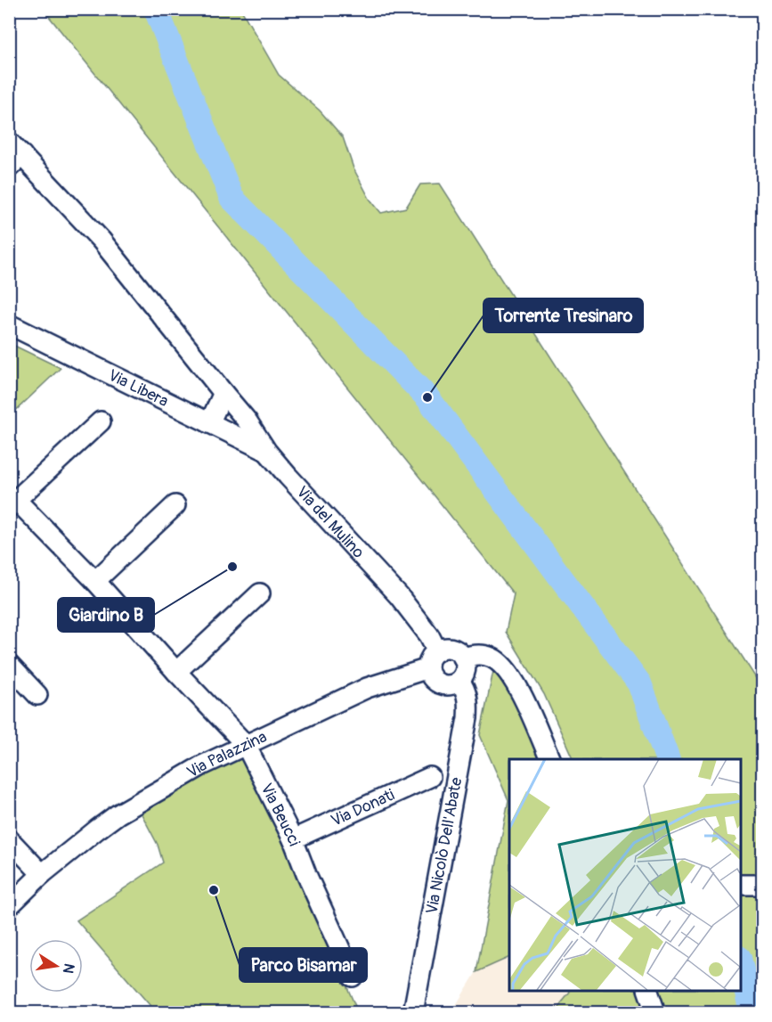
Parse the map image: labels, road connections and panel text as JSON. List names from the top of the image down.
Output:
{
  "streets": {
    "street": [
      "Via Libera",
      "Via del Mulino",
      "Via Palazzina",
      "Via Donati",
      "Via Beucci",
      "Via Nicolò Dell'Abate"
    ]
  },
  "crossings": [
    ["Via Libera", "Via del Mulino"],
    ["Via del Mulino", "Via Palazzina"],
    ["Via del Mulino", "Via Nicolò Dell'Abate"],
    ["Via Palazzina", "Via Beucci"],
    ["Via Palazzina", "Via Nicolò Dell'Abate"],
    ["Via Donati", "Via Beucci"]
  ],
  "places": ["Torrente Tresinaro", "Giardino B", "Parco Bisamar"],
  "north": "right"
}
